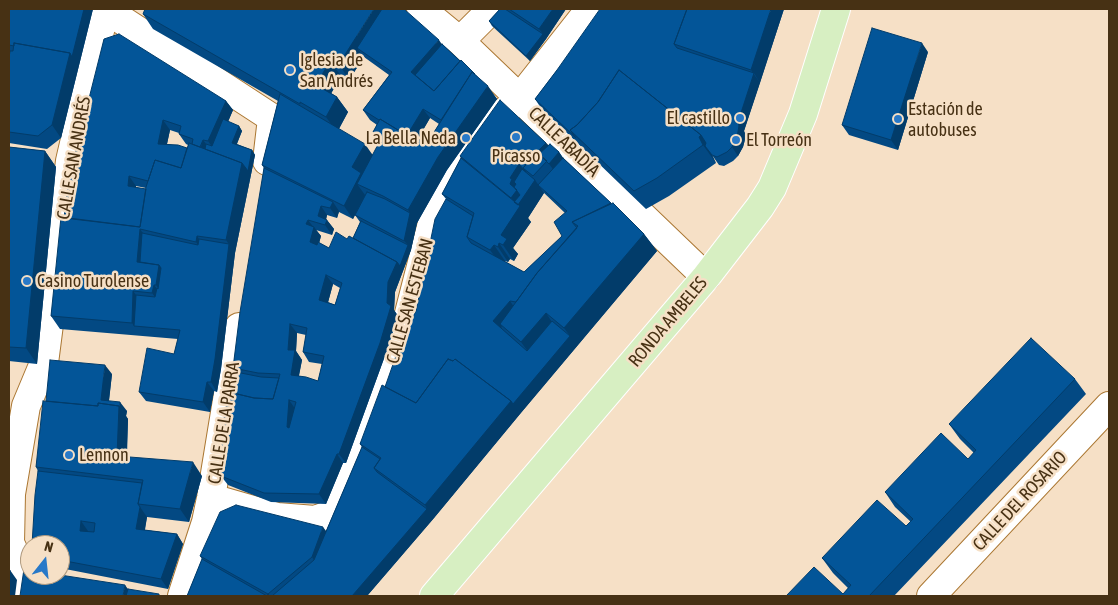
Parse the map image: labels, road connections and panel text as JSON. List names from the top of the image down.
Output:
{
  "streets": {
    "main road": ["RONDA AMBELES"],
    "street": [
      "CALLE ABADÍA",
      "CALLE SAN ANDRÉS",
      "CALLE SAN ESTEBAN",
      "CALLE DE LA PARRA",
      "CALLE DEL ROSARIO"
    ]
  },
  "crossings": [
    ["CALLE ABADÍA", "CALLE SAN ESTEBAN"],
    ["CALLE ABADÍA", "RONDA AMBELES"],
    ["CALLE SAN ESTEBAN", "CALLE DE LA PARRA"]
  ],
  "places": [
    "Iglesia de San Andrés",
    "El castillo",
    "Estación de autobuses",
    "Picasso",
    "La Bella Neda",
    "El Torreón",
    "Casino Turolense",
    "Lennon"
  ],
  "north": "top"
}
